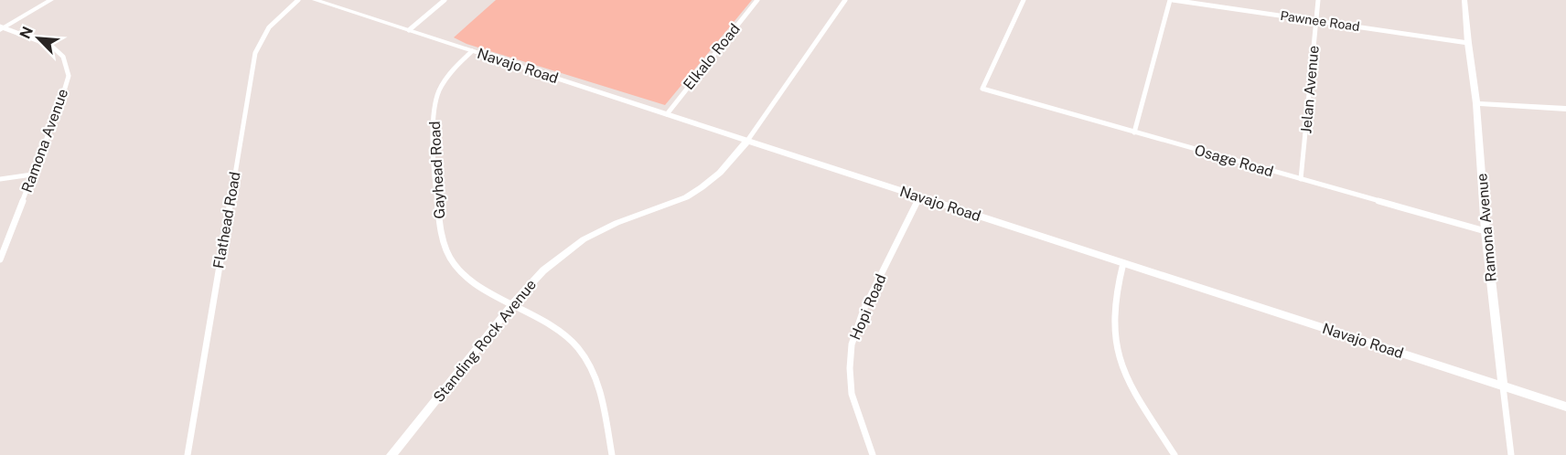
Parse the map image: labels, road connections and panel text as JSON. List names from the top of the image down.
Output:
{
  "streets": {
    "main road": ["Navajo Road", "Ramona Avenue", "Standing Rock Avenue"],
    "street": [
      "Pawnee Road",
      "Elkalo Road",
      "Jelan Avenue",
      "Osage Road",
      "Gayhead Road",
      "Flathead Road",
      "Hopi Road"
    ]
  },
  "crossings": [
    ["Pawnee Road", "Jelan Avenue"],
    ["Pawnee Road", "Ramona Avenue"],
    ["Elkalo Road", "Navajo Road"],
    ["Navajo Road", "Ramona Avenue"],
    ["Navajo Road", "Gayhead Road"],
    ["Navajo Road", "Hopi Road"],
    ["Navajo Road", "Standing Rock Avenue"],
    ["Jelan Avenue", "Osage Road"],
    ["Ramona Avenue", "Osage Road"],
    ["Gayhead Road", "Standing Rock Avenue"]
  ],
  "north": "top left"
}
